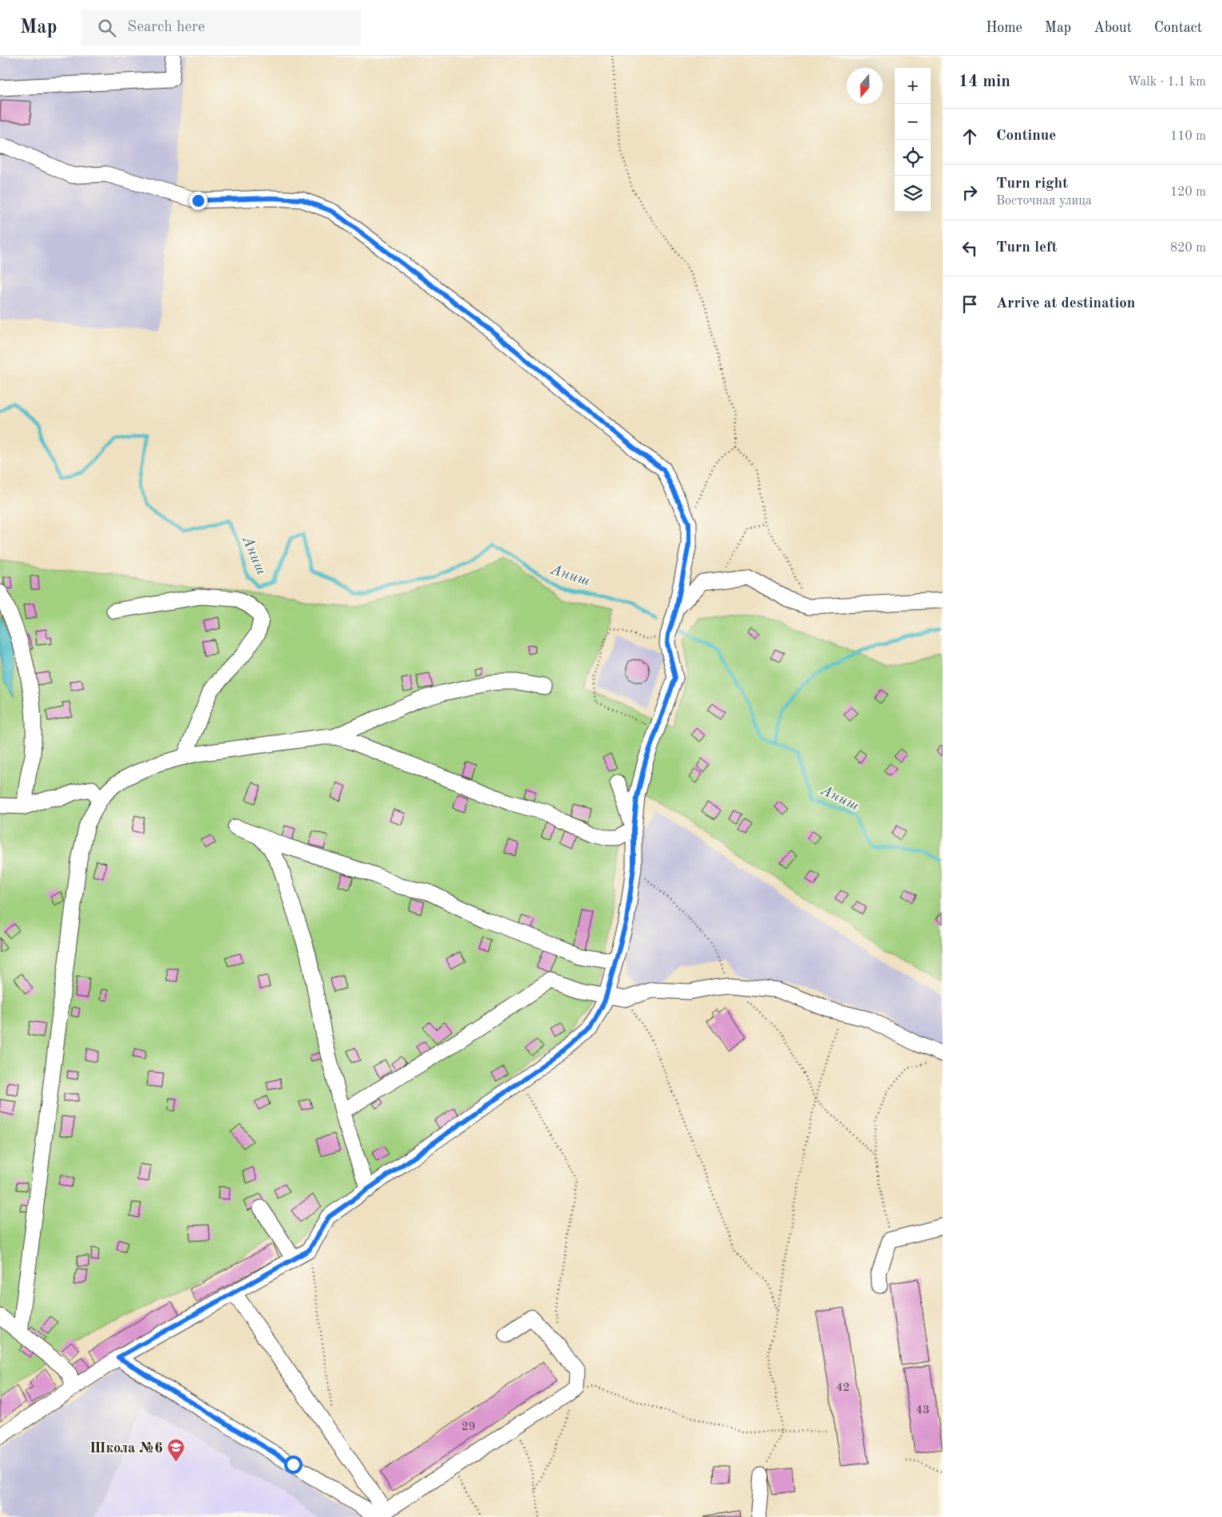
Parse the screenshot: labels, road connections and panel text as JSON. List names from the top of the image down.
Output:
{
  "water": ["Аниш"],
  "places": {
    "school or university": ["Школа №6"]
  },
  "house_numbers": ["42", "43", "29"],
  "north": "bottom",
  "page": {
    "header": "Map",
    "search": "Search here",
    "nav": [
      "Home",
      "Map",
      "About",
      "Contact"
    ],
    "heading": ["14 min", "Walk · 1.1 km"],
    "map_buttons": ["+", "−"],
    "list": [
      ["Continue", "110 m"],
      ["Turn right", "Восточная улица", "120 m"],
      ["Turn left", "820 m"],
      "Arrive at destination"
    ]
  }
}
